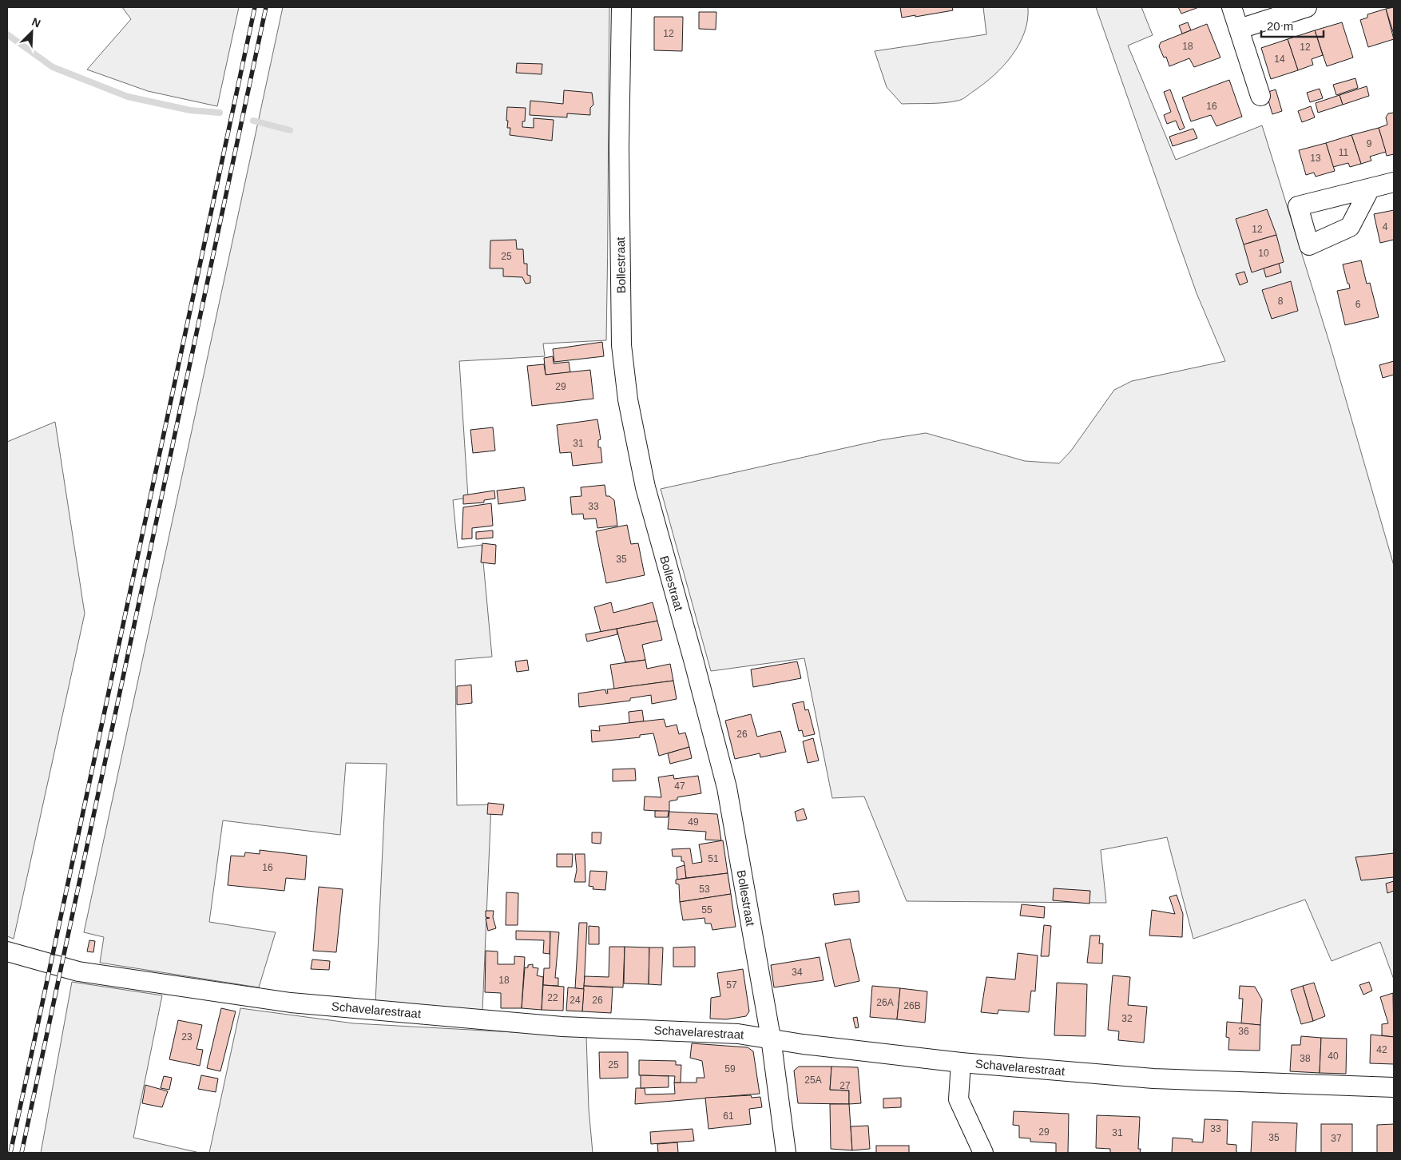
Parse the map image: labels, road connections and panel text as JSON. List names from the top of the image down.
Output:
{
  "streets": {
    "street": ["Bollestraat", "Schavelarestraat"]
  },
  "crossings": [
    ["Bollestraat", "Schavelarestraat"]
  ],
  "house_numbers": [
    "12",
    "18",
    "12",
    "14",
    "16",
    "9",
    "11",
    "13",
    "4",
    "12",
    "10",
    "25",
    "8",
    "6",
    "29",
    "31",
    "33",
    "35",
    "26",
    "47",
    "49",
    "51",
    "16",
    "53",
    "55",
    "34",
    "18",
    "57",
    "22",
    "24",
    "26",
    "26A",
    "26B",
    "32",
    "36",
    "23",
    "42",
    "40",
    "38",
    "25",
    "59",
    "25A",
    "27",
    "61",
    "33",
    "29",
    "31",
    "35",
    "37"
  ],
  "scale_bar": "20 m",
  "north": "top right"
}
